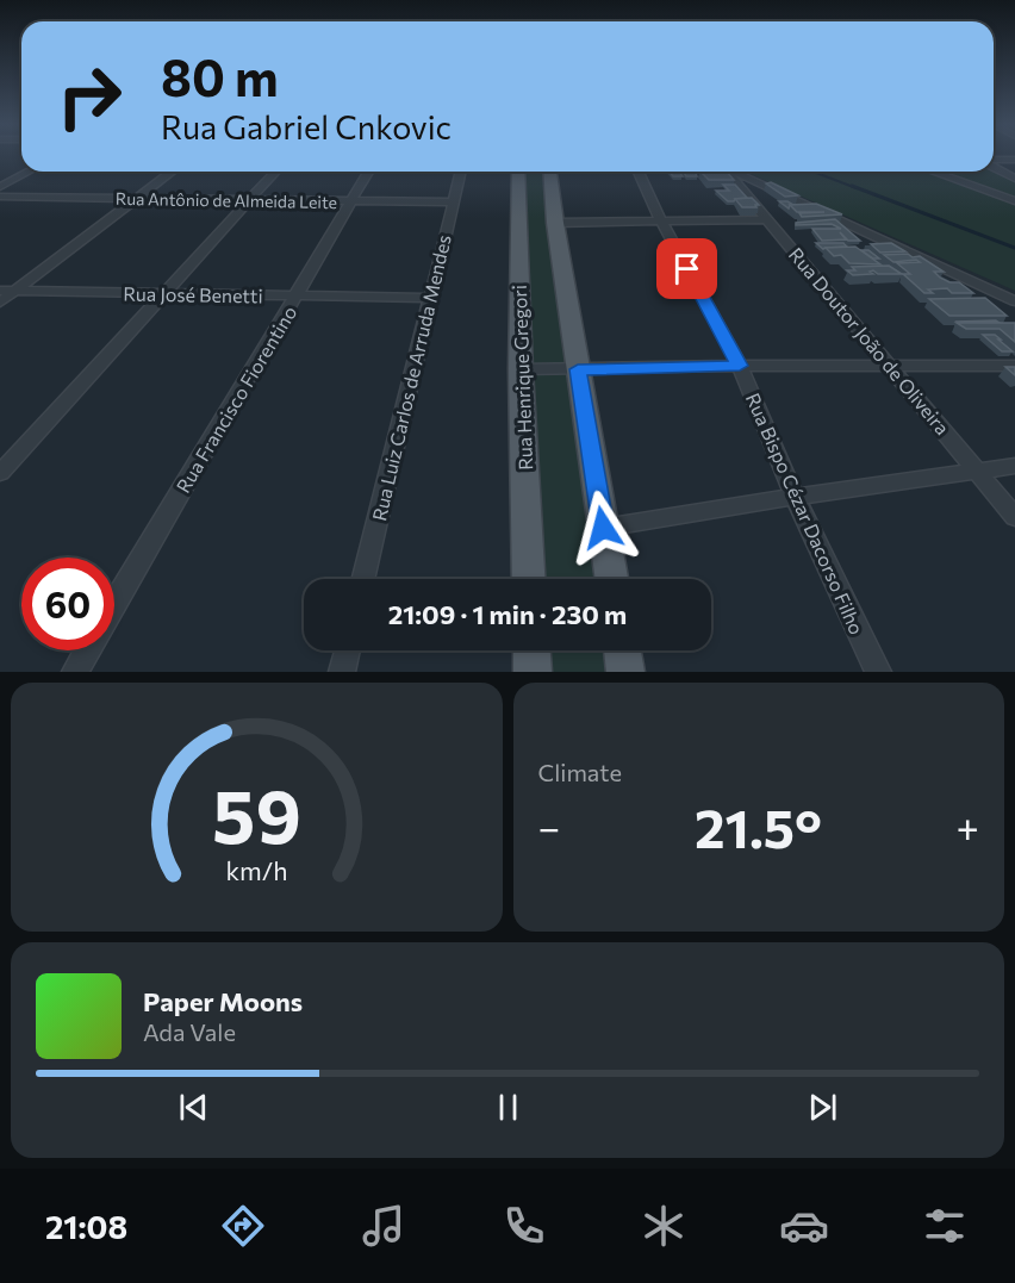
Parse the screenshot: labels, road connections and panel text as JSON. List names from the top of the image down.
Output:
{
  "streets": {
    "main road": ["Rua Henrique Gregori"],
    "street": [
      "Rua Antônio de Almeida Leite",
      "Rua José Benetti",
      "Rua Doutor João de Oliveira",
      "Rua Luiz Carlos de Arruda Mendes",
      "Rua Francisco Fiorentino",
      "Rua Bispo Cézar Dacorso Filho"
    ]
  },
  "crossings": [
    ["Rua Antônio de Almeida Leite", "Rua Luiz Carlos de Arruda Mendes"],
    ["Rua Antônio de Almeida Leite", "Rua Francisco Fiorentino"],
    ["Rua José Benetti", "Rua Luiz Carlos de Arruda Mendes"],
    ["Rua José Benetti", "Rua Francisco Fiorentino"]
  ],
  "page": {
    "turn": ["80 m", "Rua Gabriel Cnkovic"],
    "limit": "60",
    "trip": "21:09 · 1 min · 230 m",
    "tile": "Climate",
    "heat": ["−", "21.5°", "+"],
    "song": ["Paper Moons", "Ada Vale"],
    "tabs": "21:08",
    "gauge": ["59", "km/h"]
  }
}
